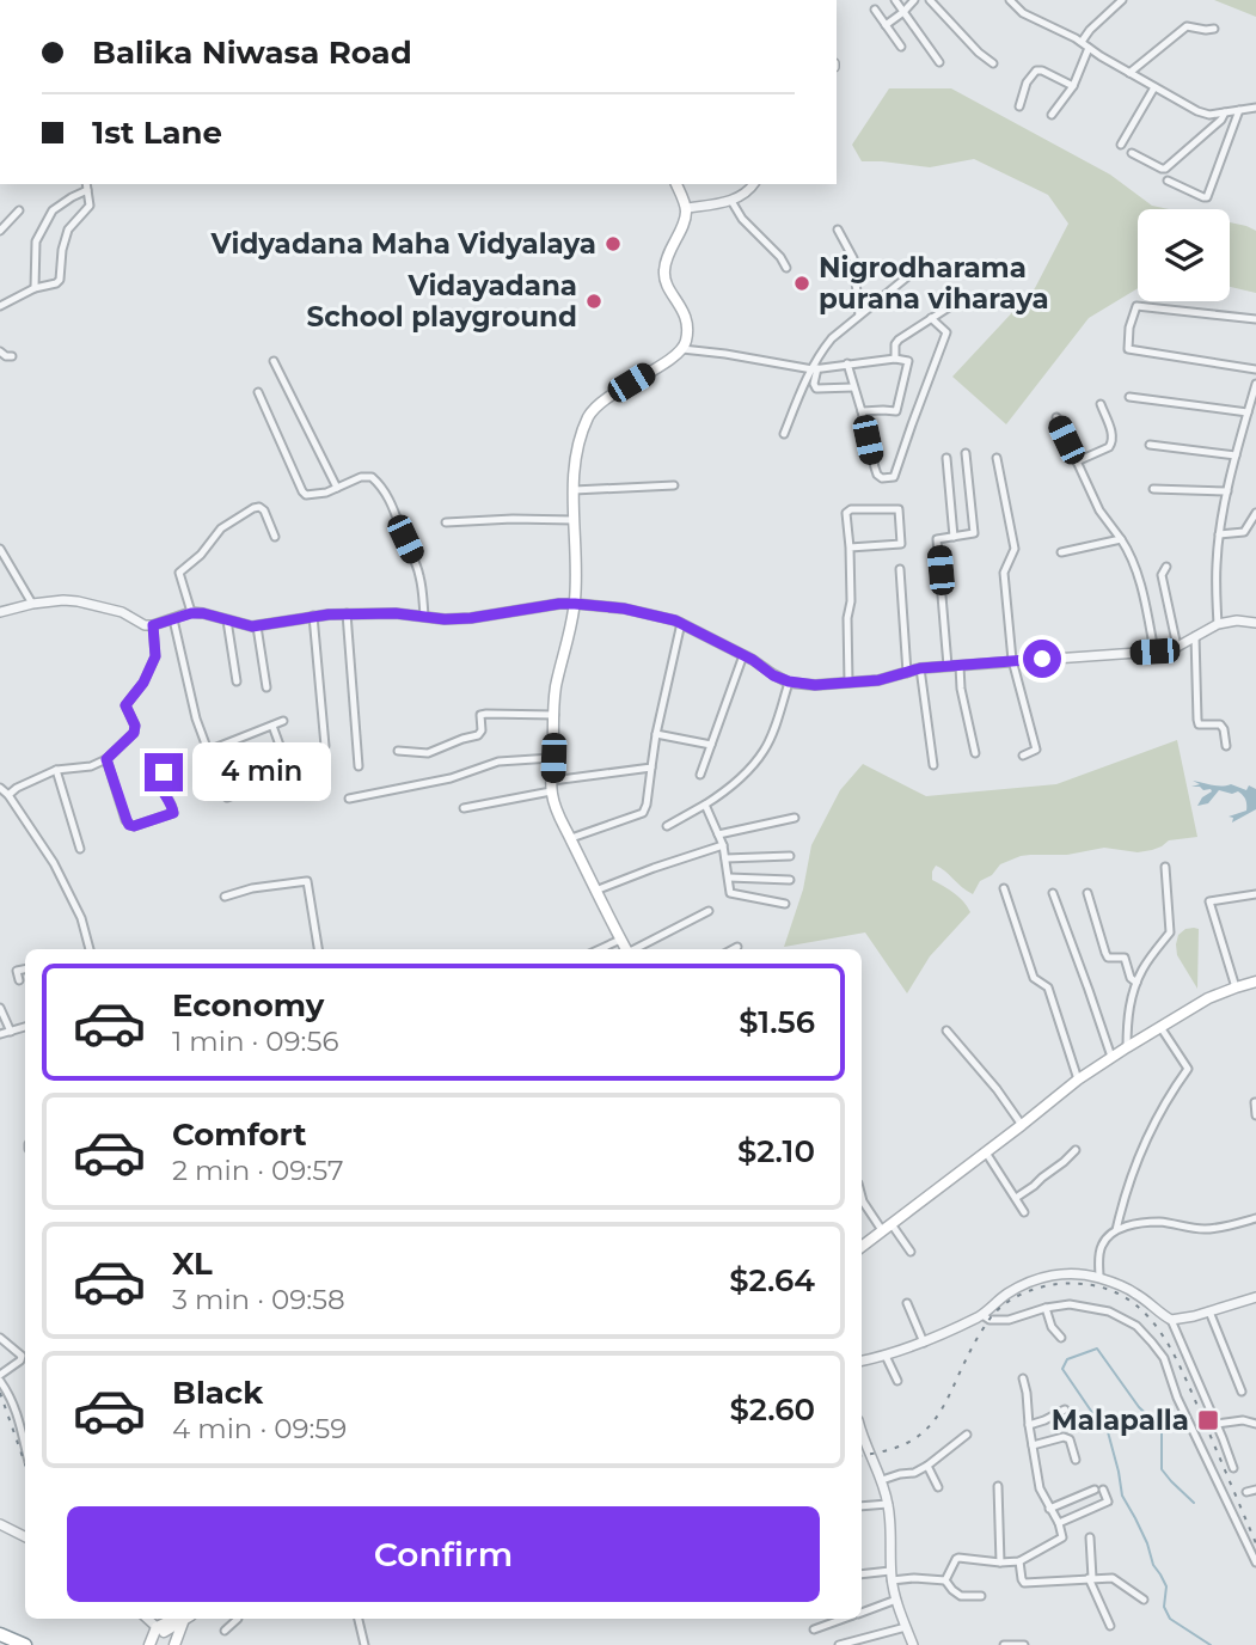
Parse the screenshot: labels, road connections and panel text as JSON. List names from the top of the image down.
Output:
{
  "places": {
    "other": ["Vidyadana Maha Vidyalaya", "Nigrodharama purana viharaya", "Vidayadana School playground"],
    "transit": ["Malapalla"]
  },
  "page": {
    "banner": ["Balika Niwasa Road", "1st Lane"],
    "bubble": "4 min",
    "list": [
      {
        "name": "Economy",
        "note": "1 min · 09:56",
        "value": "$1.56"
      },
      {
        "name": "Comfort",
        "note": "2 min · 09:57",
        "value": "$2.10"
      },
      {
        "name": "XL",
        "note": "3 min · 09:58",
        "value": "$2.64"
      },
      {
        "name": "Black",
        "note": "4 min · 09:59",
        "value": "$2.60"
      }
    ],
    "buttons": "Confirm"
  }
}
